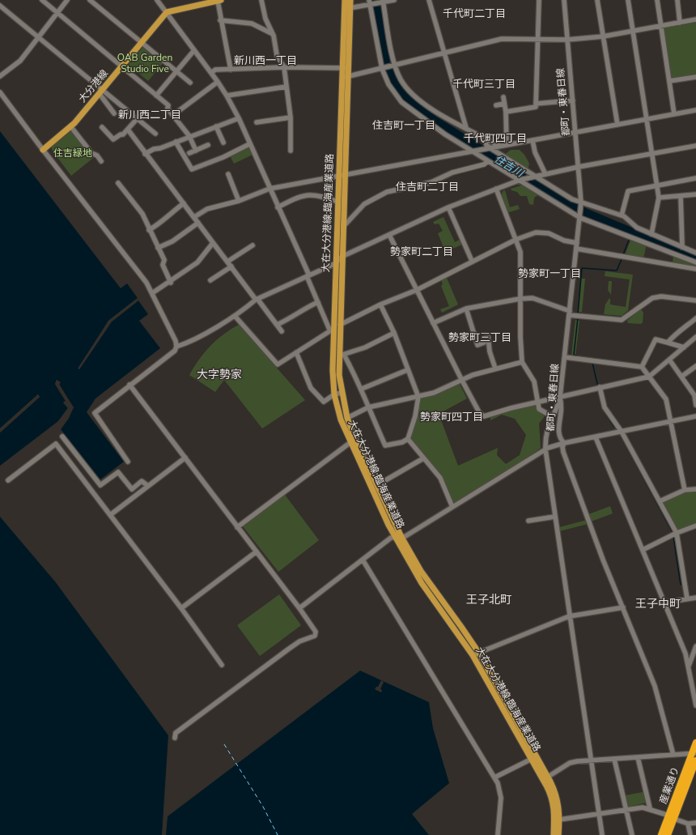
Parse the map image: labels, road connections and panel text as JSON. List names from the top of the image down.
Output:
{
  "streets": {
    "highway": ["産業通り"],
    "main road": ["大分港線", "大在大分港線;臨海産業道路"],
    "street": ["都町・東春日線"]
  },
  "districts": [
    "千代町二丁目",
    "新川西一丁目",
    "千代町三丁目",
    "新川西二丁目",
    "住吉町一丁目",
    "千代町四丁目",
    "住吉町二丁目",
    "勢家町二丁目",
    "勢家町一丁目",
    "勢家町三丁目",
    "大字勢家",
    "勢家町四丁目",
    "王子北町",
    "王子中町"
  ],
  "water": ["住吉川"],
  "parks": ["OAB Garden Studio Five", "住吉緑地"]
}
